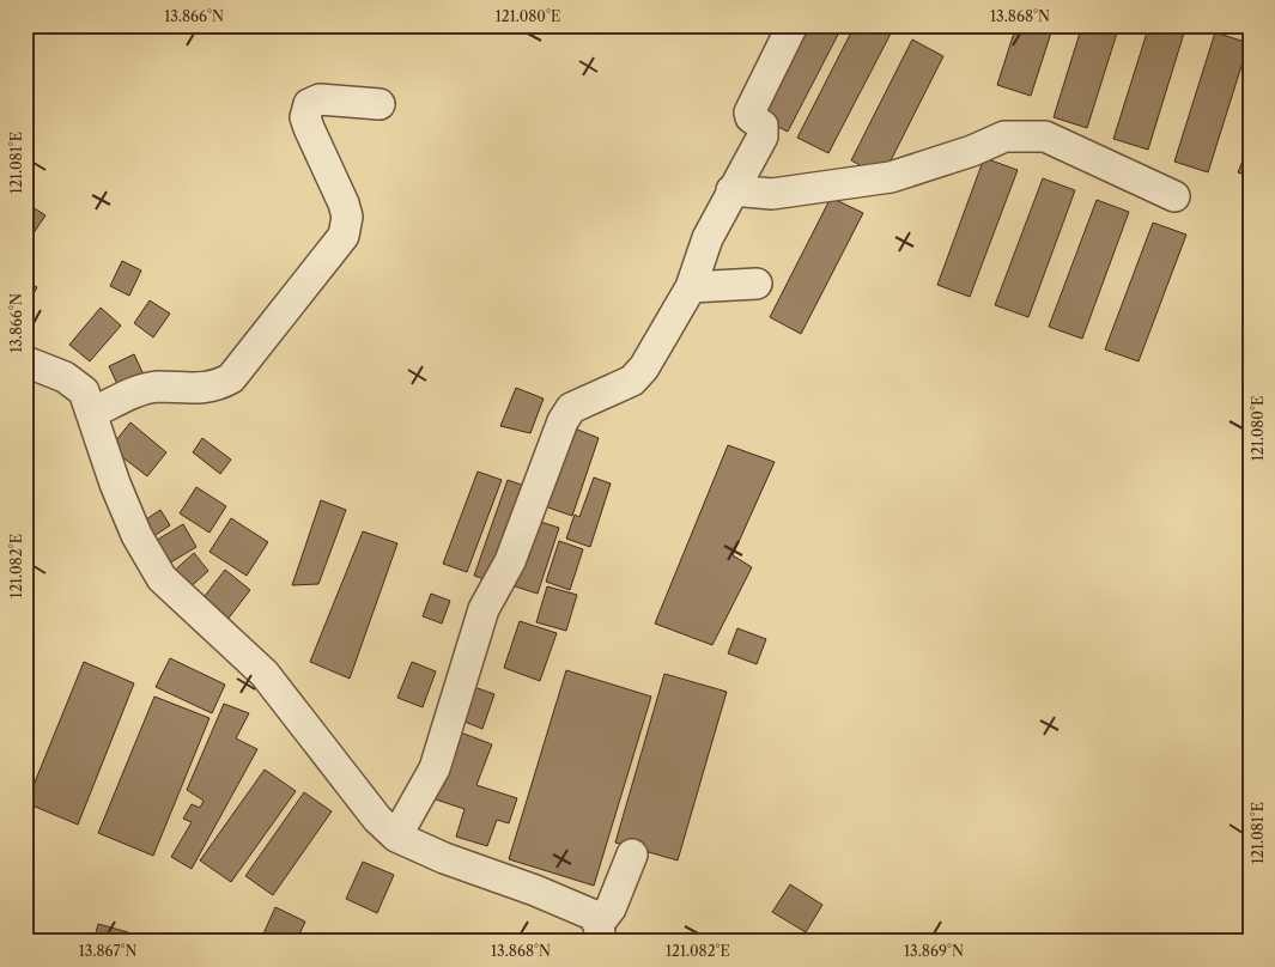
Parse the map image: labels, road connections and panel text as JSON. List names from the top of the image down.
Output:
{
  "coordinates": [
    "13.866°N",
    "121.080°E",
    "13.868°N",
    "121.081°E",
    "121.082°E",
    "13.867°N",
    "13.869°N"
  ]
}
